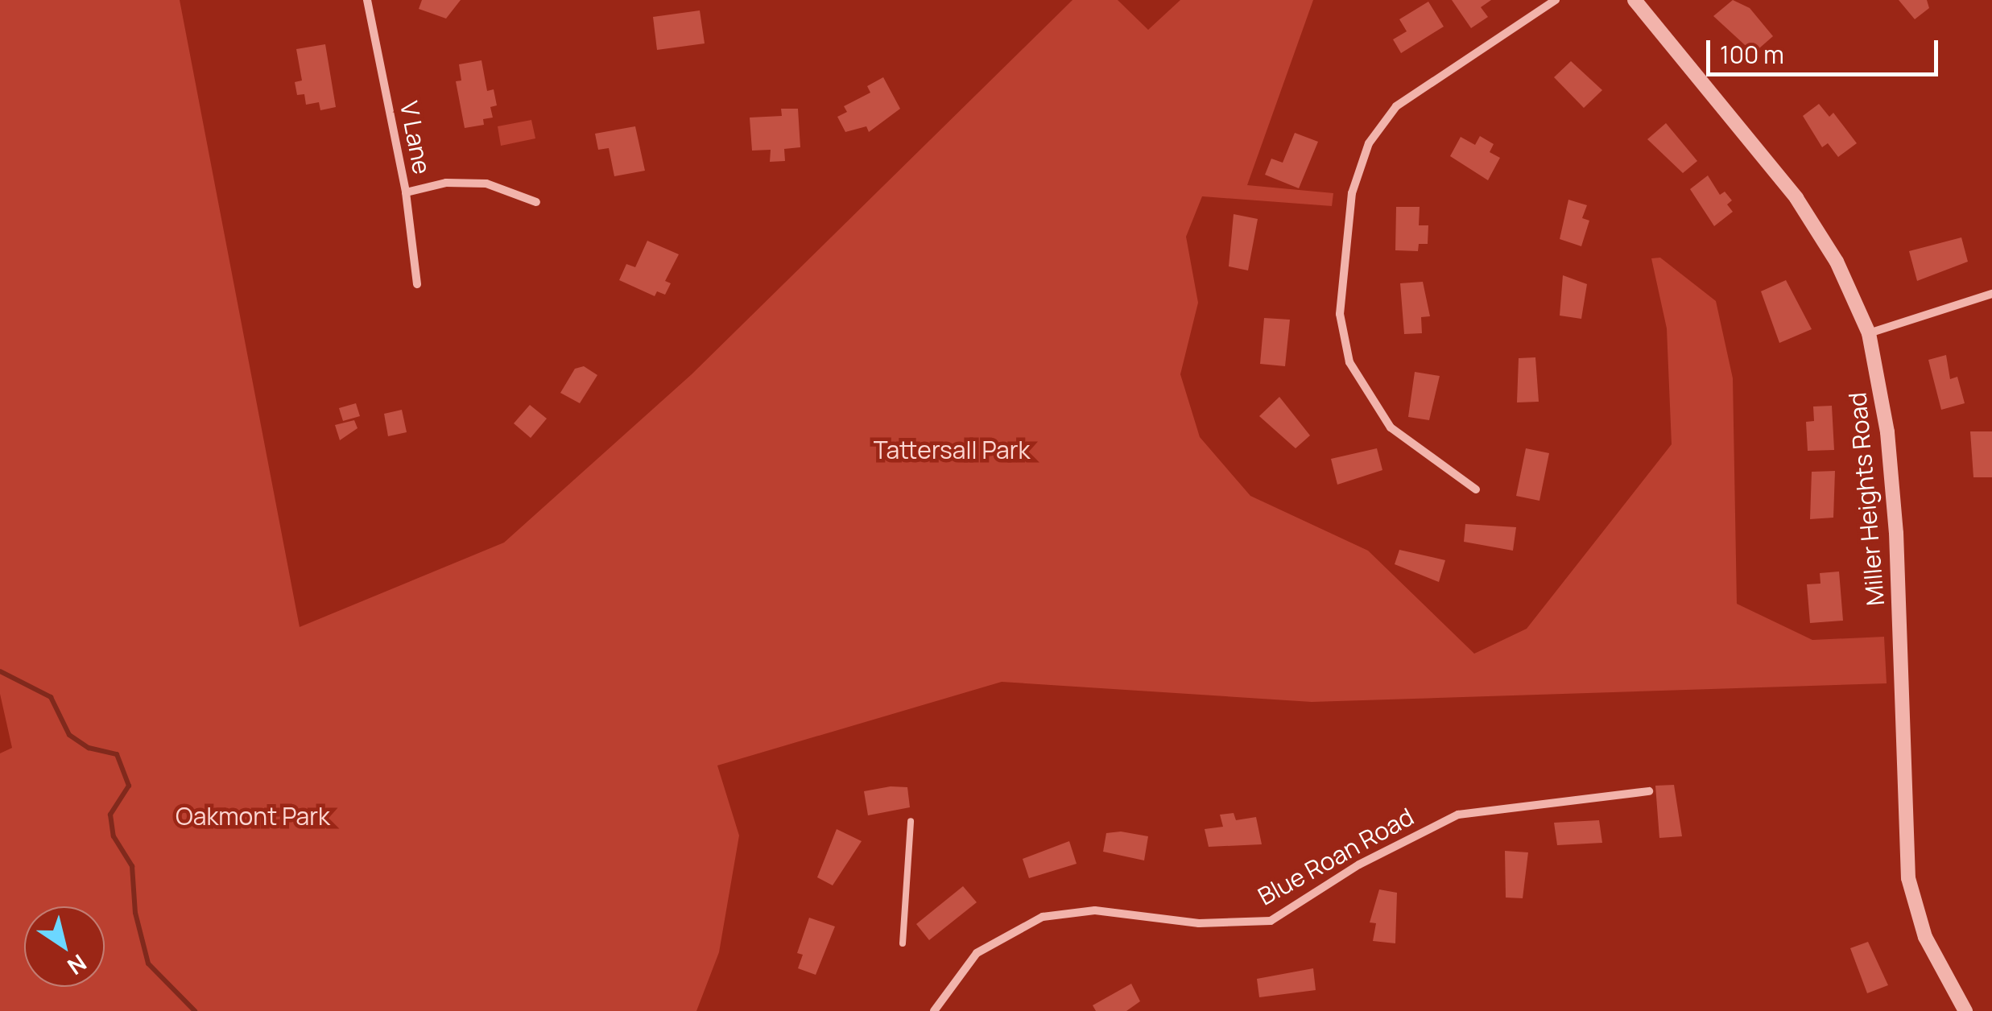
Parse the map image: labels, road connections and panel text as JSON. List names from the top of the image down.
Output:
{
  "streets": {
    "street": ["V Lane", "Miller Heights Road", "Blue Roan Road"]
  },
  "parks": ["Tattersall Park", "Oakmont Park"],
  "scale_bar": "100 m",
  "north": "bottom right"
}
